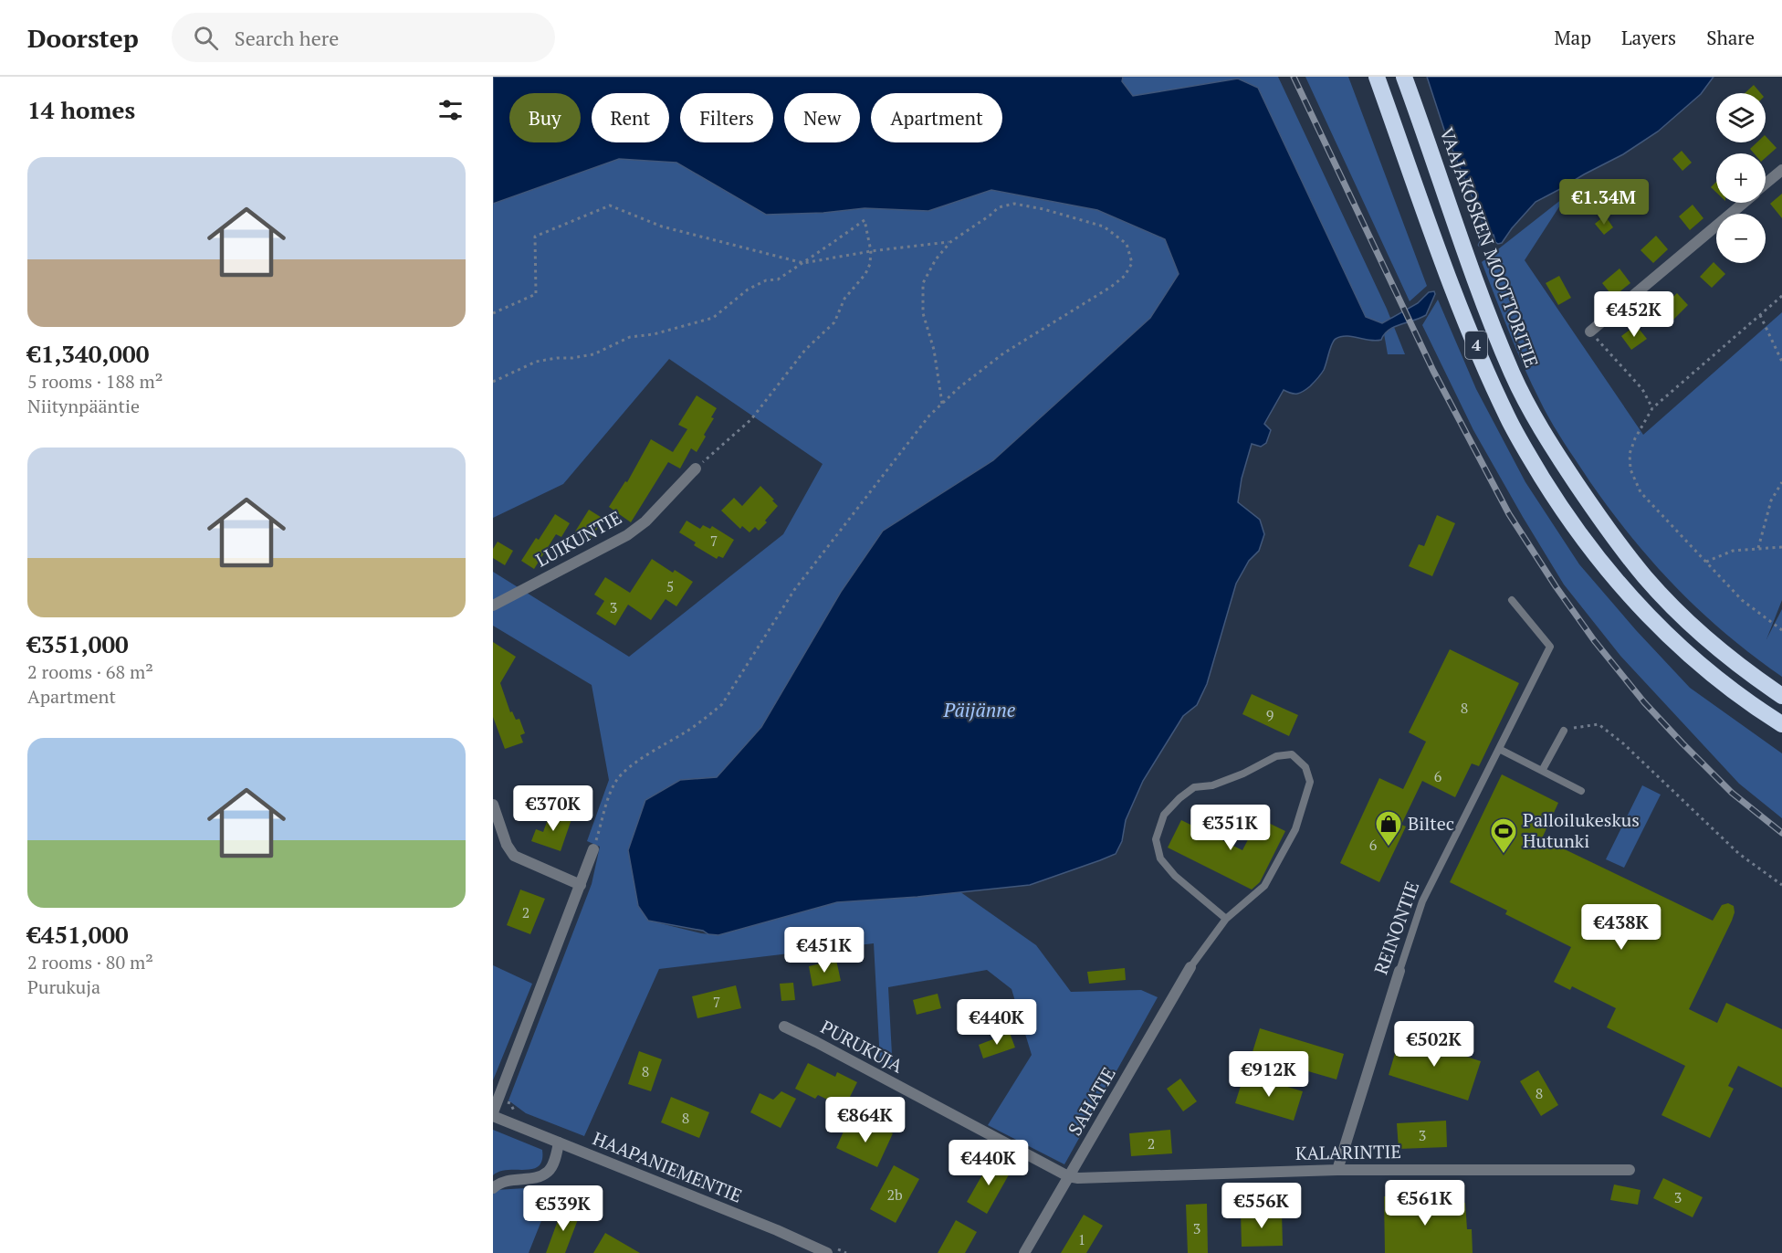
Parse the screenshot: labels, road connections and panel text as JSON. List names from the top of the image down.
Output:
{
  "streets": {
    "highway": ["VAAJAKOSKEN MOOTTORITIE", "4"],
    "street": [
      "LUIKUNTIE",
      "REINONTIE",
      "PURUKUJA",
      "SAHATIE",
      "KALARINTIE",
      "HAAPANIEMENTIE"
    ]
  },
  "crossings": [
    ["REINONTIE", "KALARINTIE"],
    ["PURUKUJA", "SAHATIE"],
    ["PURUKUJA", "KALARINTIE"],
    ["SAHATIE", "KALARINTIE"]
  ],
  "water": ["Päijänne"],
  "places": {
    "shop": ["Biltec"],
    "sports": ["Palloilukeskus Hutunki"]
  },
  "house_numbers": [
    "7",
    "5",
    "3",
    "8",
    "9",
    "6",
    "6",
    "2",
    "7",
    "8",
    "8",
    "8",
    "3",
    "2",
    "2b",
    "3",
    "3",
    "1"
  ],
  "page": {
    "header": "Doorstep",
    "search": "Search here",
    "nav": ["Map", "Layers", "Share"],
    "heading": "14 homes",
    "map_buttons": ["+", "−"],
    "chip": [
      "Buy",
      "Rent",
      "Filters",
      "New",
      "Apartment"
    ],
    "list": [
      {
        "name": "€1,340,000",
        "note": "5 rooms · 188 m² · Niitynpääntie"
      },
      {
        "name": "€351,000",
        "note": "2 rooms · 68 m² · Apartment"
      },
      {
        "name": "€451,000",
        "note": "2 rooms · 80 m² · Purukuja"
      }
    ],
    "price": [
      "€1.34M",
      "€452K",
      "€370K",
      "€351K",
      "€438K",
      "€451K",
      "€440K",
      "€502K",
      "€912K",
      "€864K",
      "€440K",
      "€561K",
      "€556K",
      "€539K"
    ]
  }
}
